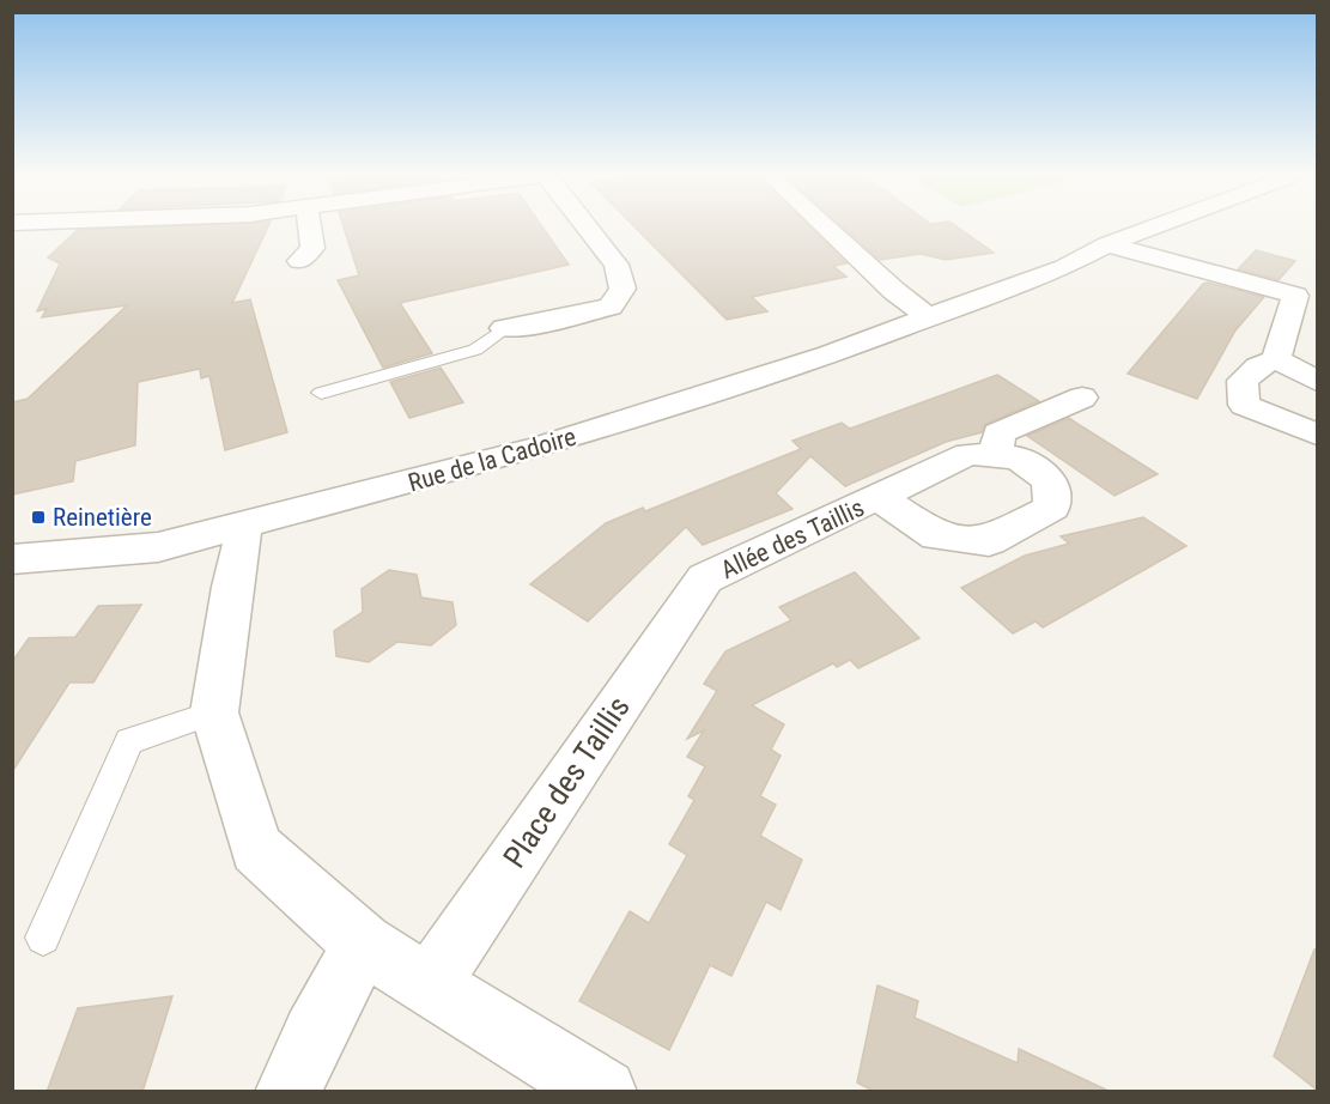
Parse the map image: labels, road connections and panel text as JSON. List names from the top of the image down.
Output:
{
  "streets": {
    "street": ["Rue de la Cadoire", "Allée des Taillis", "Place des Taillis"]
  },
  "crossings": [
    ["Allée des Taillis", "Place des Taillis"]
  ],
  "places": {
    "transit": ["Reinetière"]
  }
}
